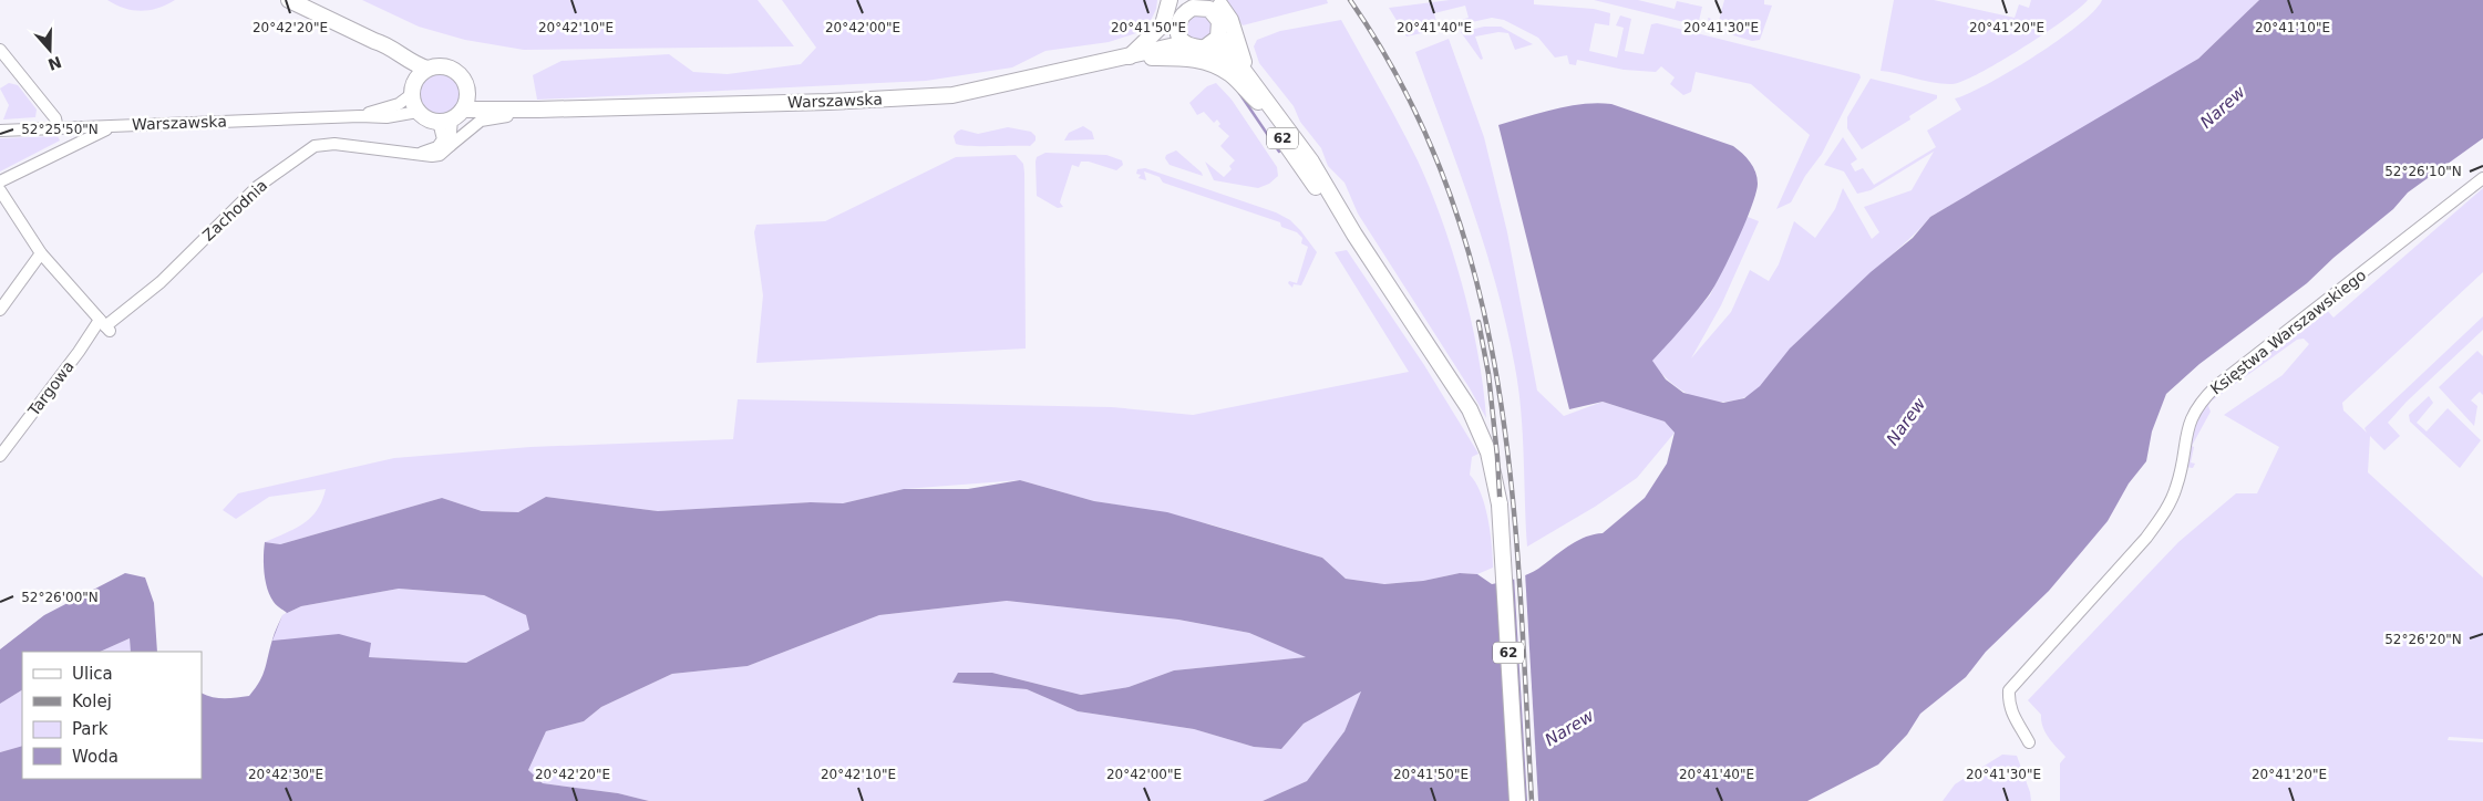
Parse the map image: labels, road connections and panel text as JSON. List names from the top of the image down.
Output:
{
  "streets": {
    "main road": ["Warszawska", "62"],
    "street": ["Zachodnia", "Księstwa Warszawskiego", "Targowa"]
  },
  "crossings": [
    ["Warszawska", "62"],
    ["Warszawska", "Zachodnia"],
    ["Zachodnia", "Targowa"]
  ],
  "water": ["Narew"],
  "legend": [
    "Ulica",
    "Kolej",
    "Park",
    "Woda"
  ],
  "north": "bottom",
  "coordinates": [
    "20°42'20\"E",
    "20°42'10\"E",
    "20°42'00\"E",
    "20°41'50\"E",
    "20°41'40\"E",
    "20°41'30\"E",
    "20°41'20\"E",
    "20°41'10\"E",
    "52°25'50\"N",
    "52°26'10\"N",
    "52°26'00\"N",
    "52°26'20\"N",
    "20°42'30\"E"
  ]
}
